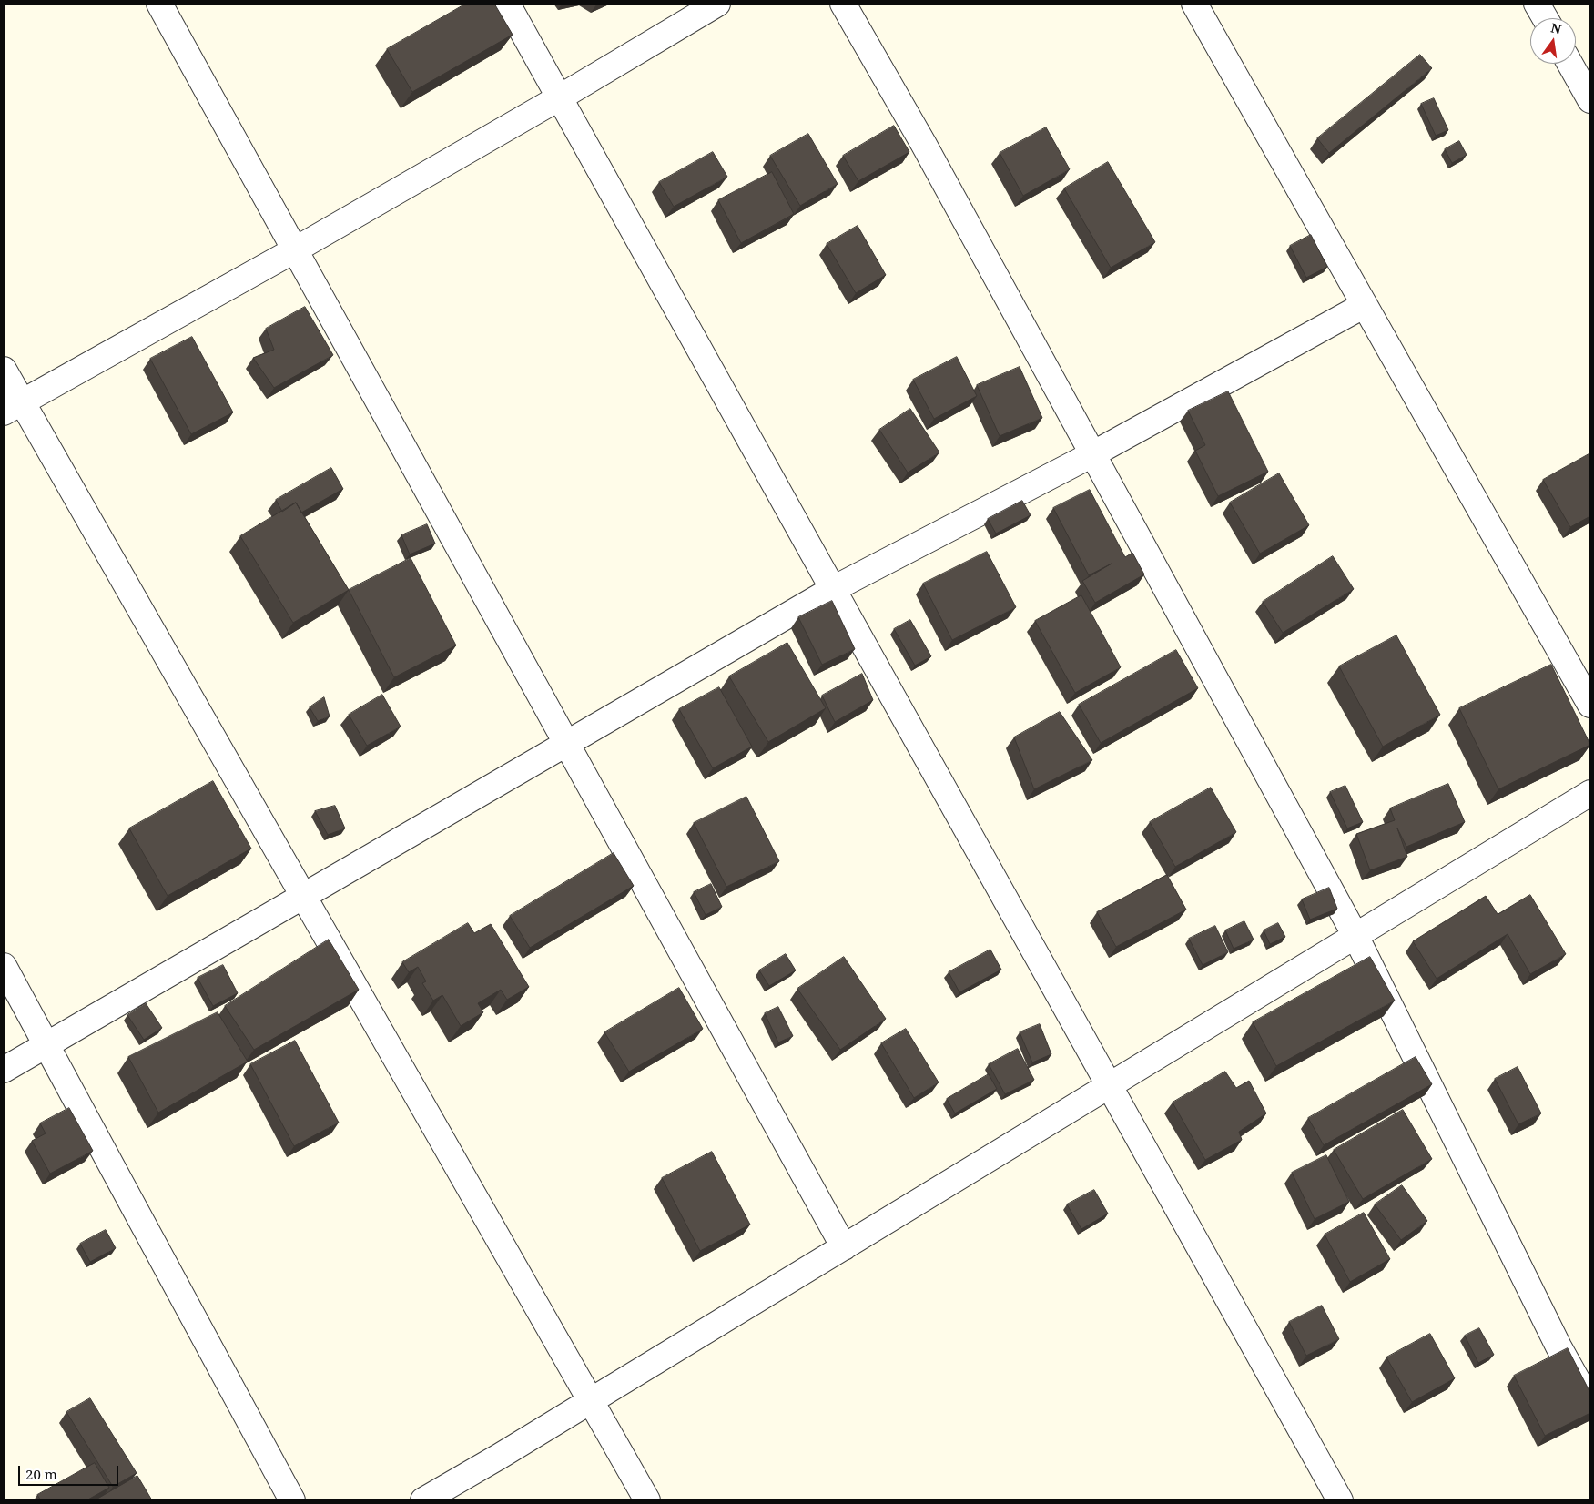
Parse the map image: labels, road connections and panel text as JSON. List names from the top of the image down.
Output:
{
  "scale_bar": "20 m",
  "north": "top"
}
